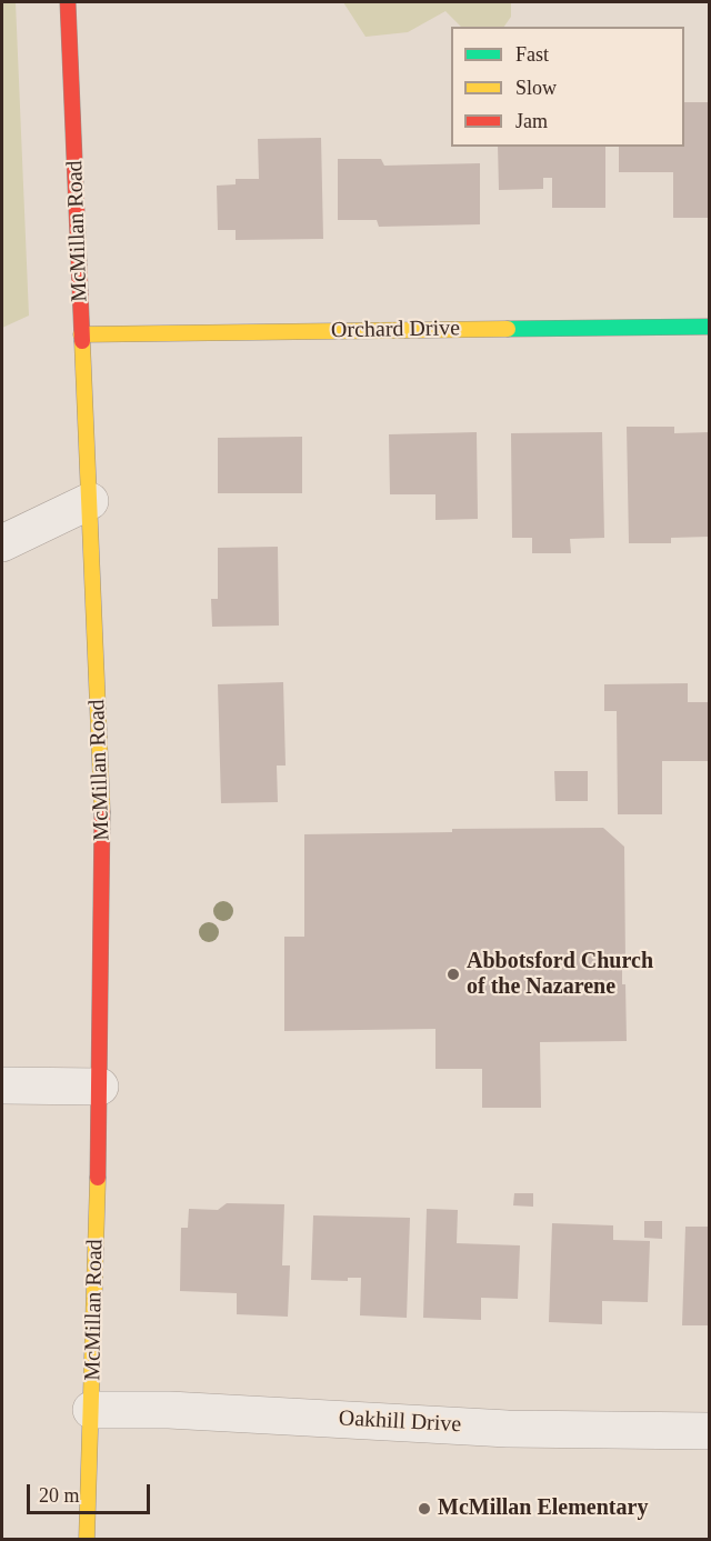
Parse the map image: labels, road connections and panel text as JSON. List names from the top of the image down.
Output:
{
  "streets": {
    "street": ["McMillan Road", "Orchard Drive", "Oakhill Drive"]
  },
  "crossings": [
    ["McMillan Road", "Orchard Drive"],
    ["McMillan Road", "Oakhill Drive"]
  ],
  "places": ["Abbotsford Church of the Nazarene", "McMillan Elementary"],
  "legend": ["Fast", "Slow", "Jam"],
  "scale_bar": "20 m"
}
